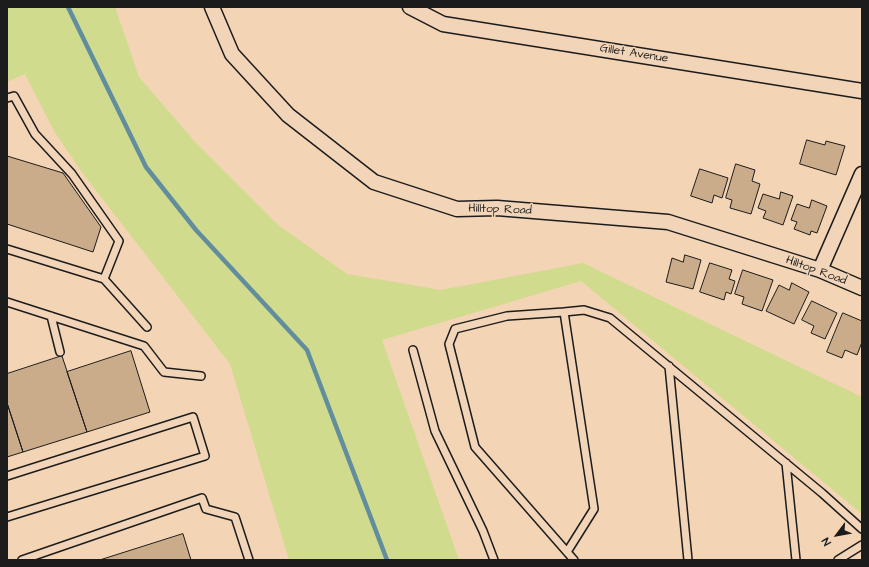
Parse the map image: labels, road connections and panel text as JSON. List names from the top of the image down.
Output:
{
  "streets": {
    "street": ["Gillet Avenue", "Hilltop Road"]
  },
  "north": "bottom left"
}
